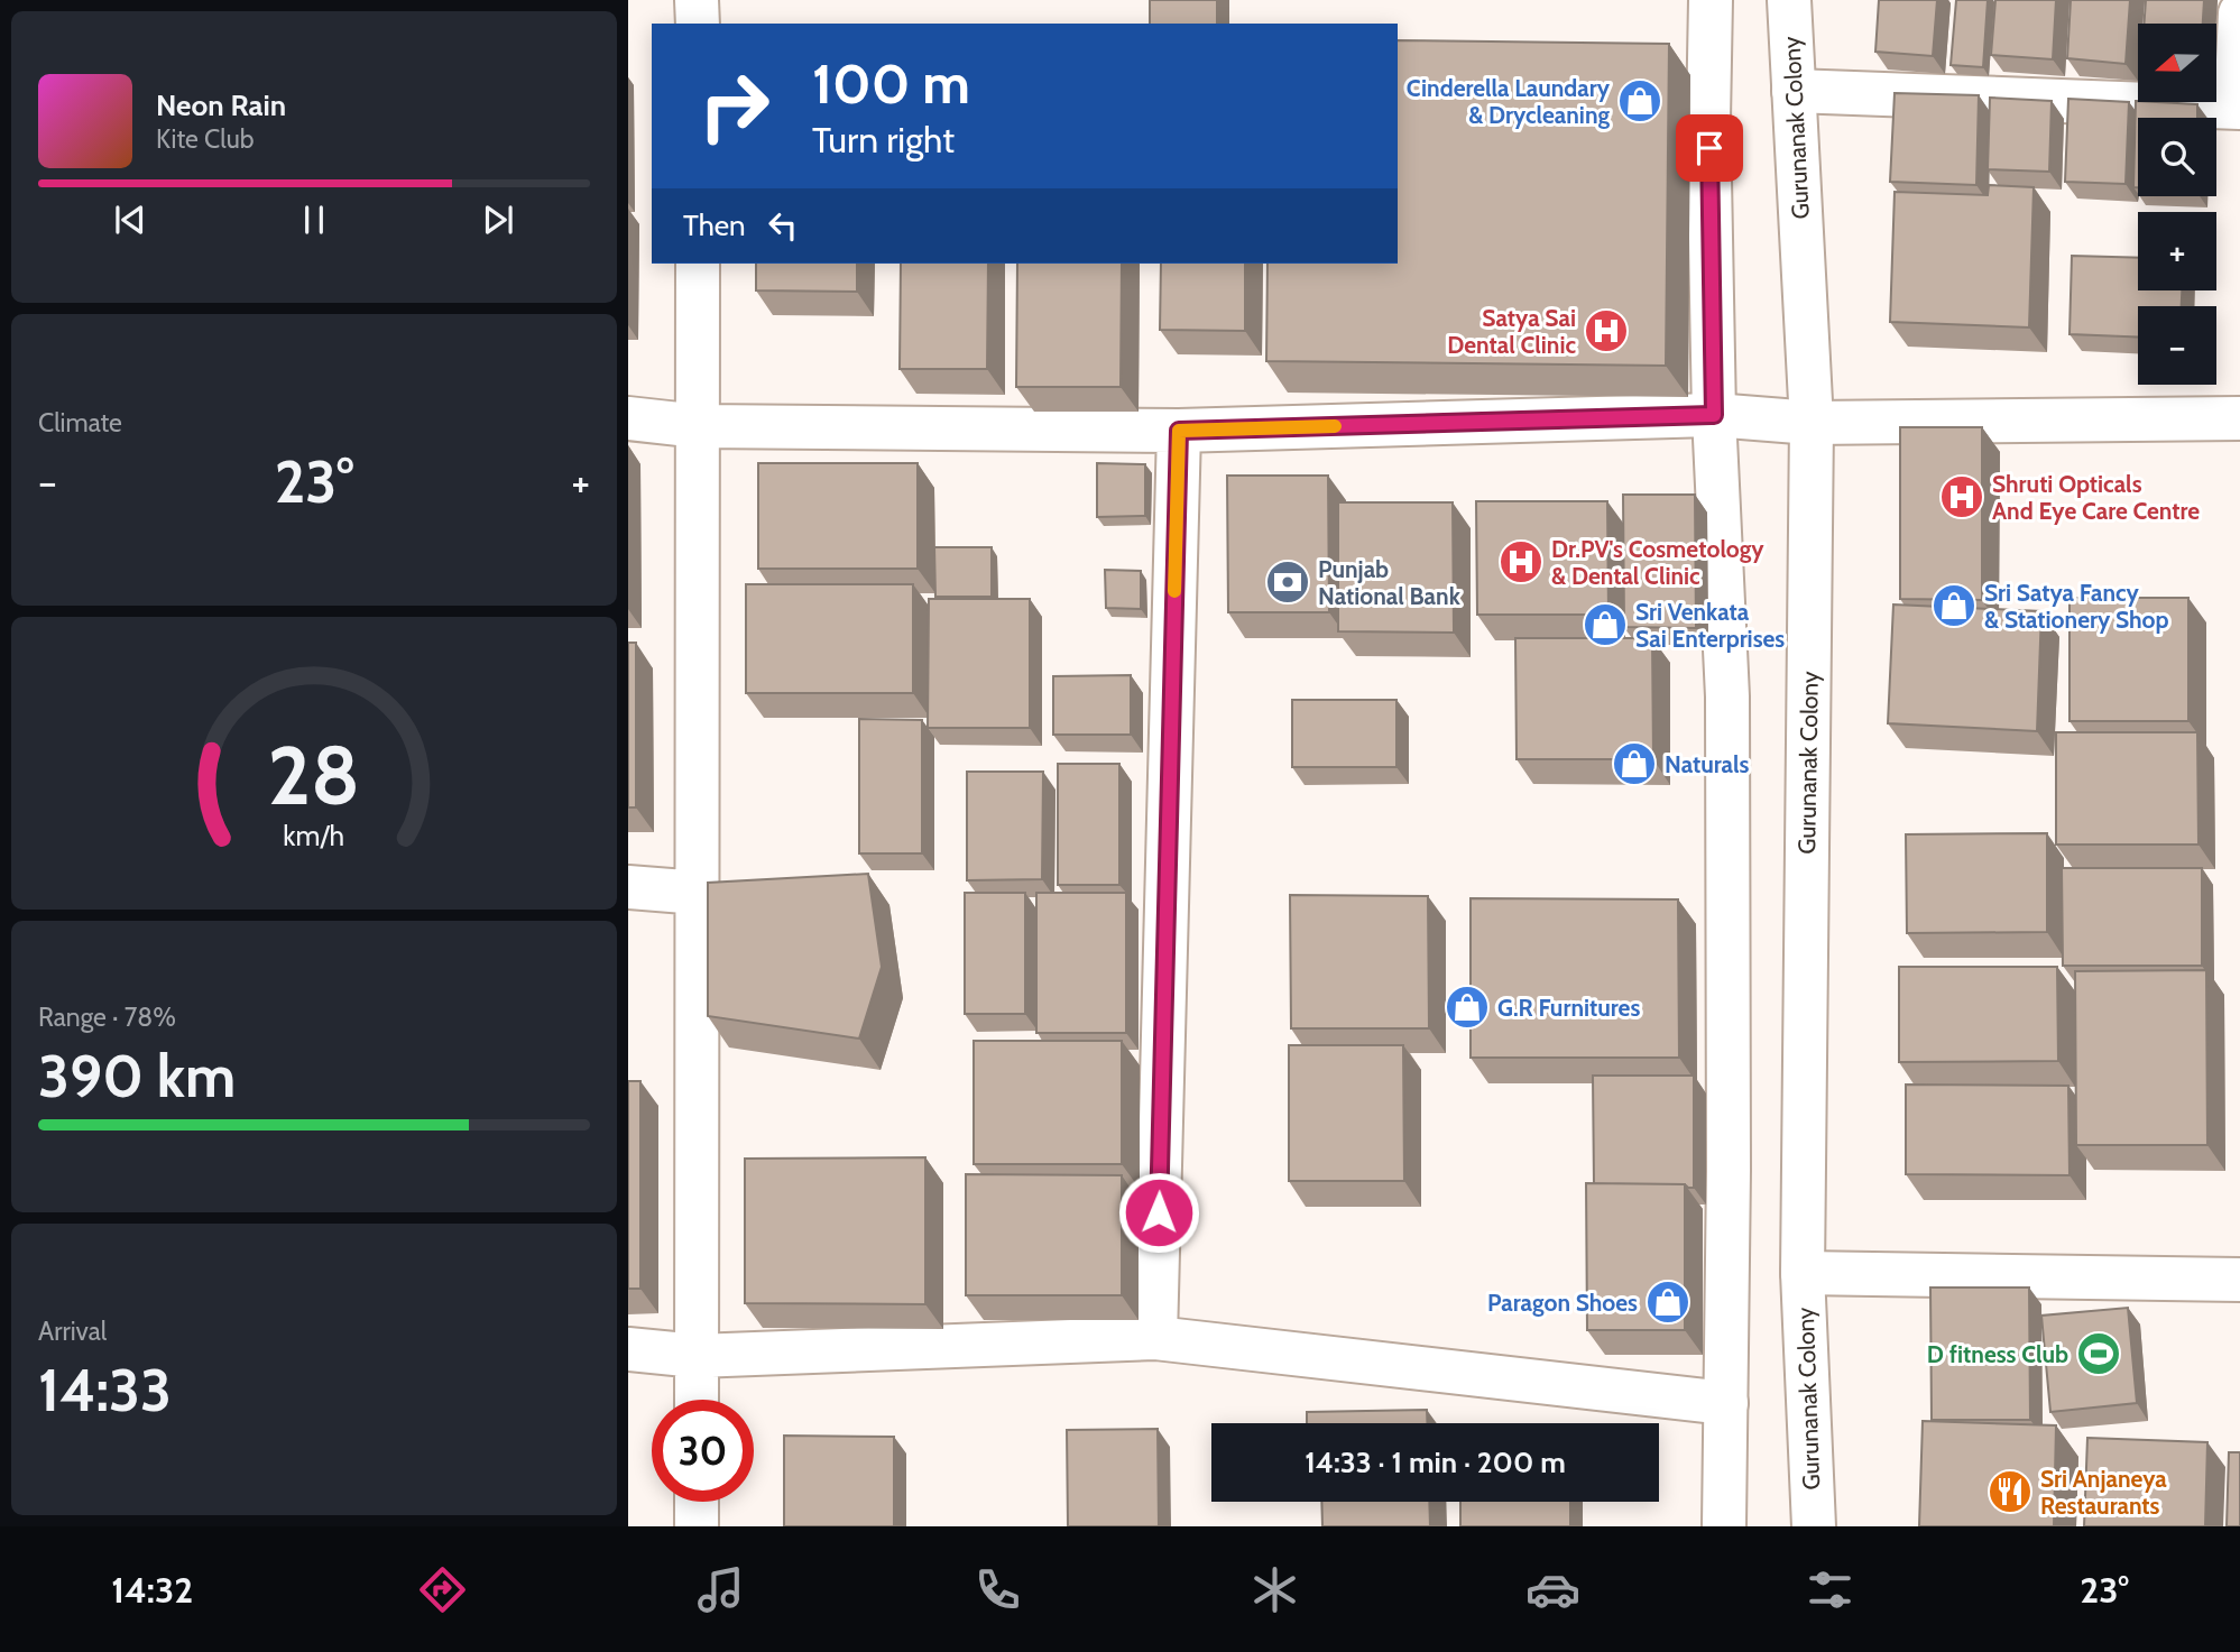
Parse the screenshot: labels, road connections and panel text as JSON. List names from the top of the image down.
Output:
{
  "streets": {
    "street": ["Gurunanak Colony"]
  },
  "places": {
    "shop": [
      "Cinderella Laundary & Drycleaning",
      "Sri Satya Fancy & Stationery Shop",
      "Sri Venkata Sai Enterprises",
      "Naturals",
      "G.R Furnitures",
      "Paragon Shoes"
    ],
    "hospital": ["Satya Sai Dental Clinic", "Shruti Opticals And Eye Care Centre", "Dr.PV's Cosmetology & Dental Clinic"],
    "bank": ["Punjab National Bank"],
    "sports": ["D fitness Club"],
    "restaurant": ["Sri Anjaneya Restaurants"]
  },
  "north": "left",
  "page": {
    "map_buttons": ["+", "−"],
    "turn": ["100 m", "Turn right"],
    "song": ["Neon Rain", "Kite Club"],
    "then": "Then",
    "tile": [
      "Climate",
      ["Range · 78%", "390 km"],
      ["Arrival", "14:33"]
    ],
    "heat": ["−", "23°", "+"],
    "limit": "30",
    "trip": "14:33 · 1 min · 200 m",
    "tabs": ["14:32", "23°"],
    "gauge": ["28", "km/h"]
  }
}
